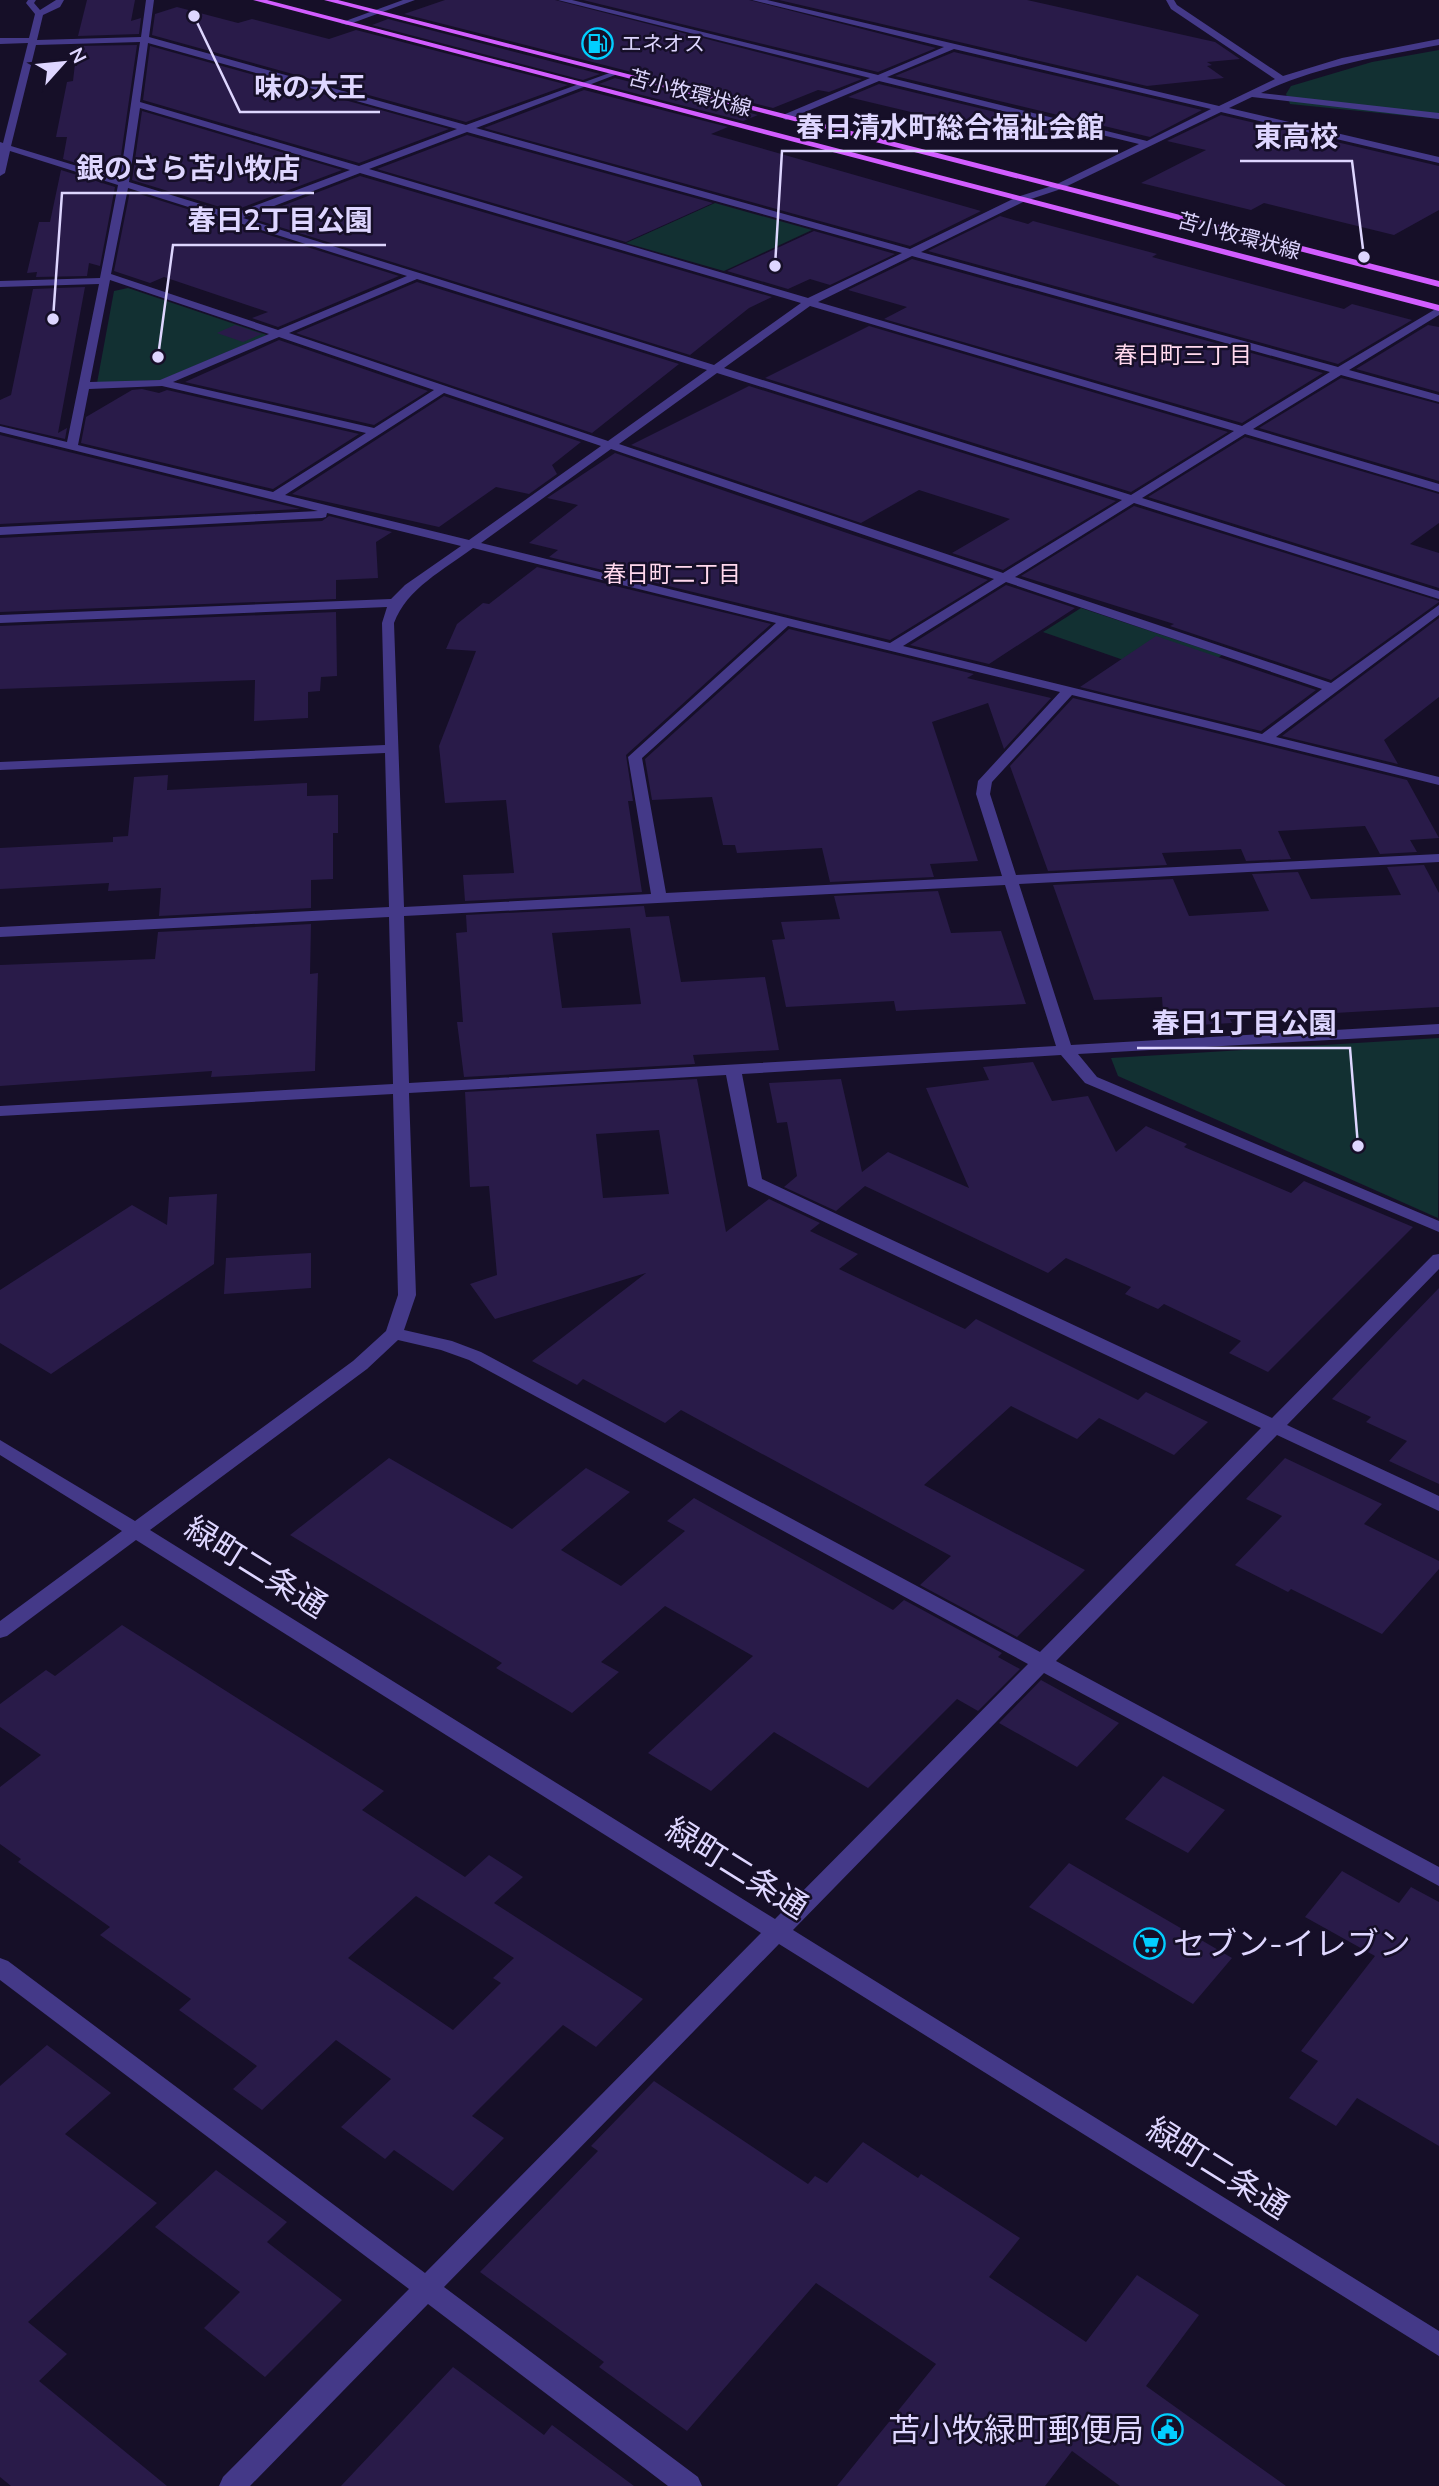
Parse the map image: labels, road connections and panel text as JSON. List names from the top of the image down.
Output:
{
  "streets": {
    "main road": ["苫小牧環状線"],
    "street": ["緑町二条通"]
  },
  "districts": ["春日町三丁目", "春日町二丁目"],
  "places": {
    "other": [
      "味の大王",
      "東高校",
      "春日清水町総合福祉会館",
      "銀のさら苫小牧店",
      "春日2丁目公園",
      "春日1丁目公園"
    ],
    "fuel station": ["エネオス"],
    "supermarket": ["セブン-イレブン"],
    "public building": ["苫小牧緑町郵便局"]
  },
  "north": "top right"
}
